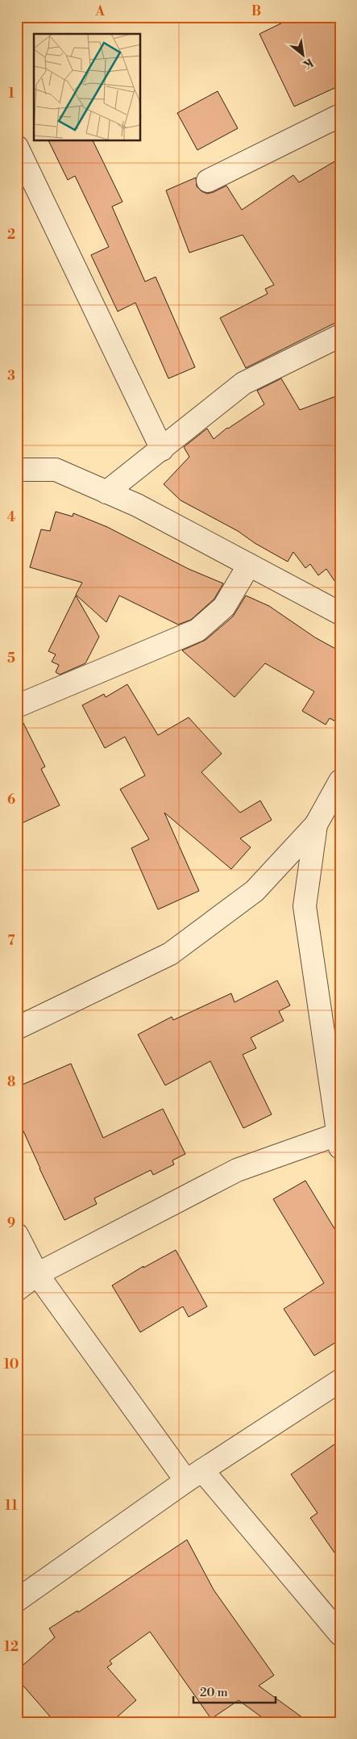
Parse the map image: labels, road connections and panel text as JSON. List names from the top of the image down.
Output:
{
  "scale_bar": "20 m",
  "north": "bottom right",
  "grid": {
    "columns": ["A", "B"],
    "rows": [
      "1",
      "2",
      "3",
      "4",
      "5",
      "6",
      "7",
      "8",
      "9",
      "10",
      "11",
      "12"
    ]
  }
}
